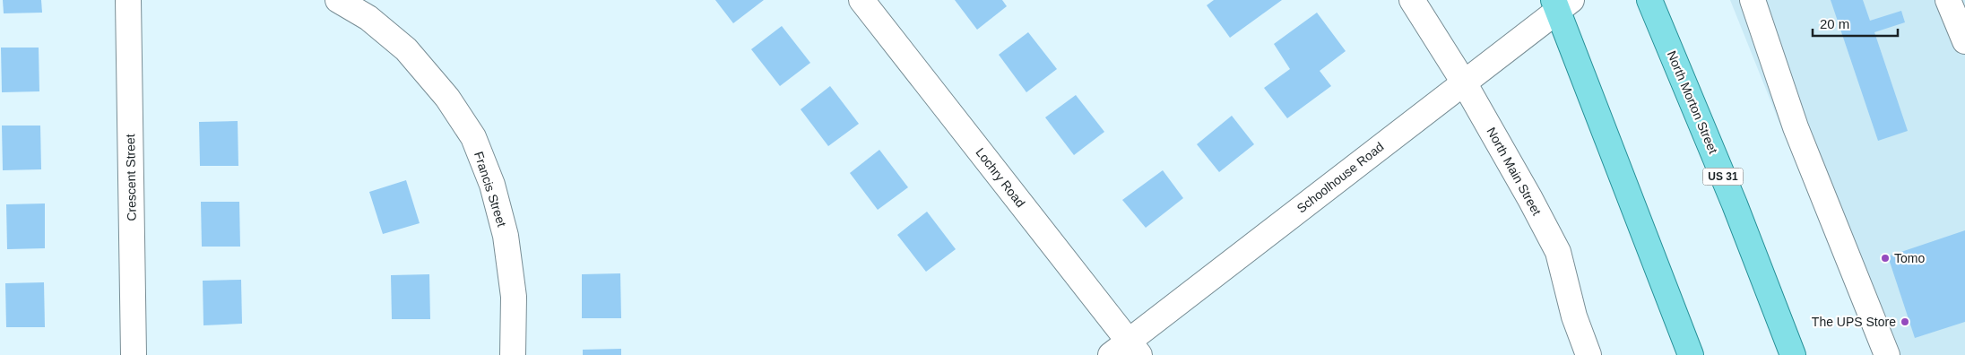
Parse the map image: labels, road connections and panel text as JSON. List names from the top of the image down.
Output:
{
  "streets": {
    "main road": ["North Morton Street", "US 31"],
    "street": [
      "North Main Street",
      "Crescent Street",
      "Lochry Road",
      "Schoolhouse Road",
      "Francis Street"
    ]
  },
  "crossings": [
    ["North Main Street", "Schoolhouse Road"],
    ["Lochry Road", "Schoolhouse Road"]
  ],
  "places": ["Tomo", "The UPS Store"],
  "scale_bar": "20 m"
}
